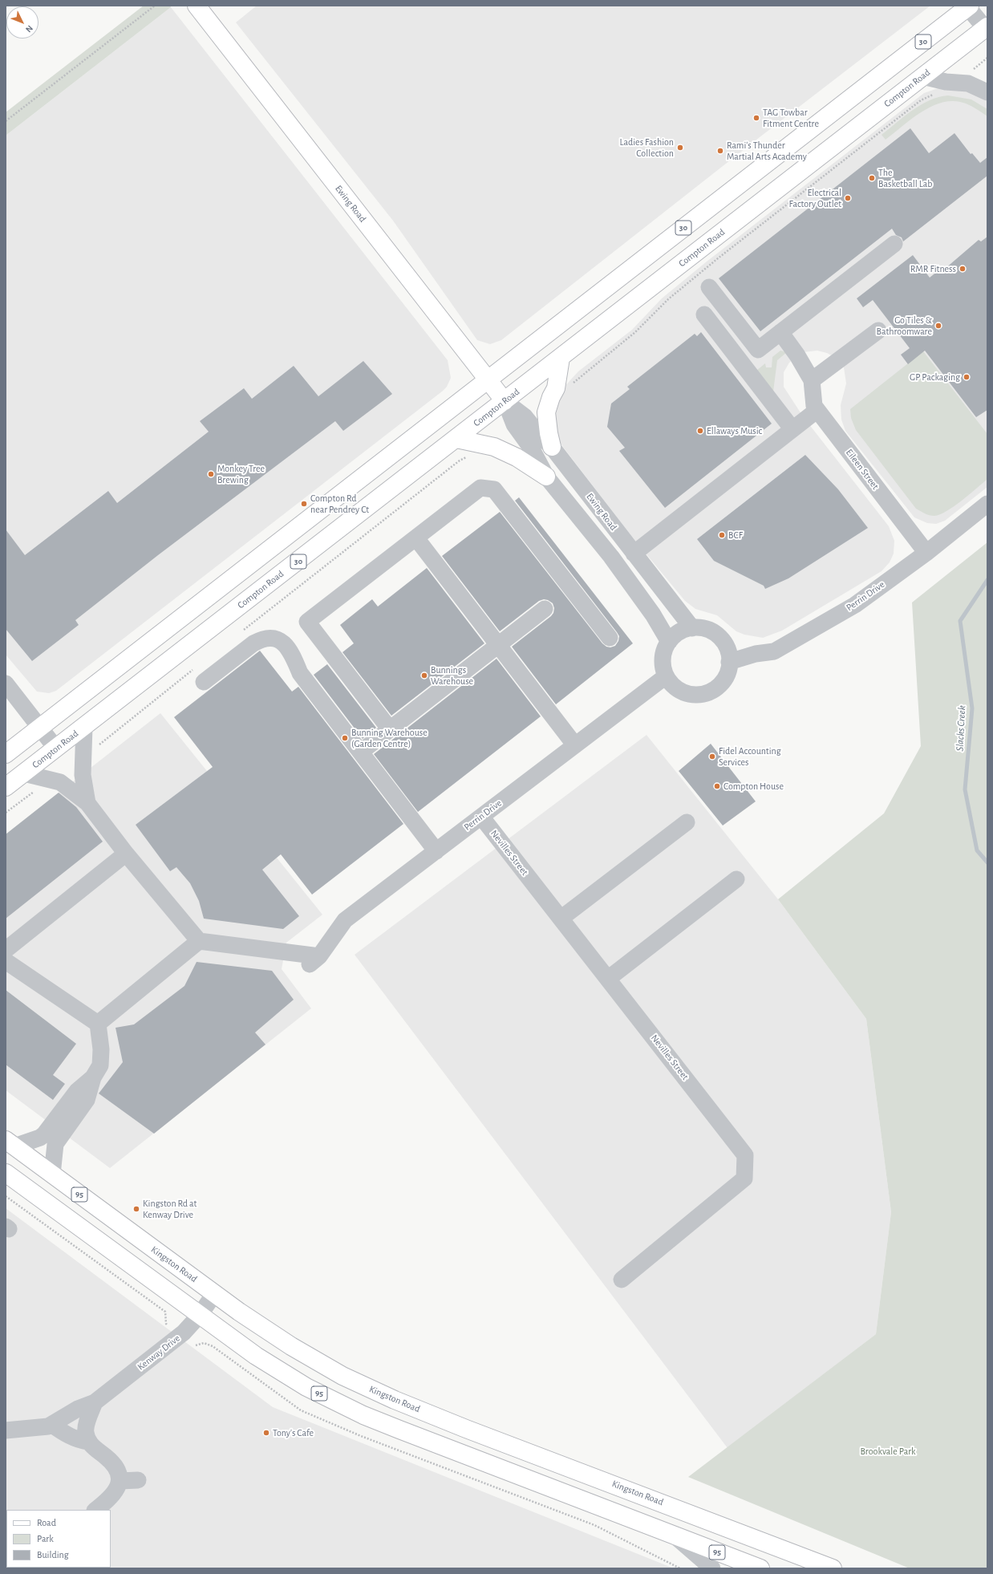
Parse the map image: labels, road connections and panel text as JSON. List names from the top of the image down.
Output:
{
  "streets": {
    "main road": [
      "30",
      "Compton Road",
      "Ewing Road",
      "95",
      "Kingston Road"
    ],
    "street": [
      "Eileen Street",
      "Perrin Drive",
      "Nevilles Street",
      "Kenway Drive"
    ]
  },
  "crossings": [
    ["30", "Ewing Road"],
    ["Compton Road", "Ewing Road"],
    ["Ewing Road", "Perrin Drive"],
    ["Eileen Street", "Perrin Drive"],
    ["Perrin Drive", "Nevilles Street"],
    ["95", "Kenway Drive"],
    ["Kingston Road", "Kenway Drive"]
  ],
  "water": ["Slacks Creek"],
  "parks": ["Brookvale Park"],
  "places": [
    "TAG Towbar Fitment Centre",
    "Ladies Fashion Collection",
    "Rami's Thunder Martial Arts Academy",
    "The Basketball Lab",
    "Electrical Factory Outlet",
    "RMR Fitness",
    "Go Tiles & Bathroomware",
    "GP Packaging",
    "Ellaways Music",
    "Monkey Tree Brewing",
    "Compton Rd near Pendrey Ct",
    "BCF",
    "Bunnings Warehouse",
    "Bunning Warehouse (Garden Centre)",
    "Fidel Accounting Services",
    "Compton House",
    "Kingston Rd at Kenway Drive",
    "Tony's Cafe"
  ],
  "legend": ["Road", "Park", "Building"],
  "north": "bottom right"
}
